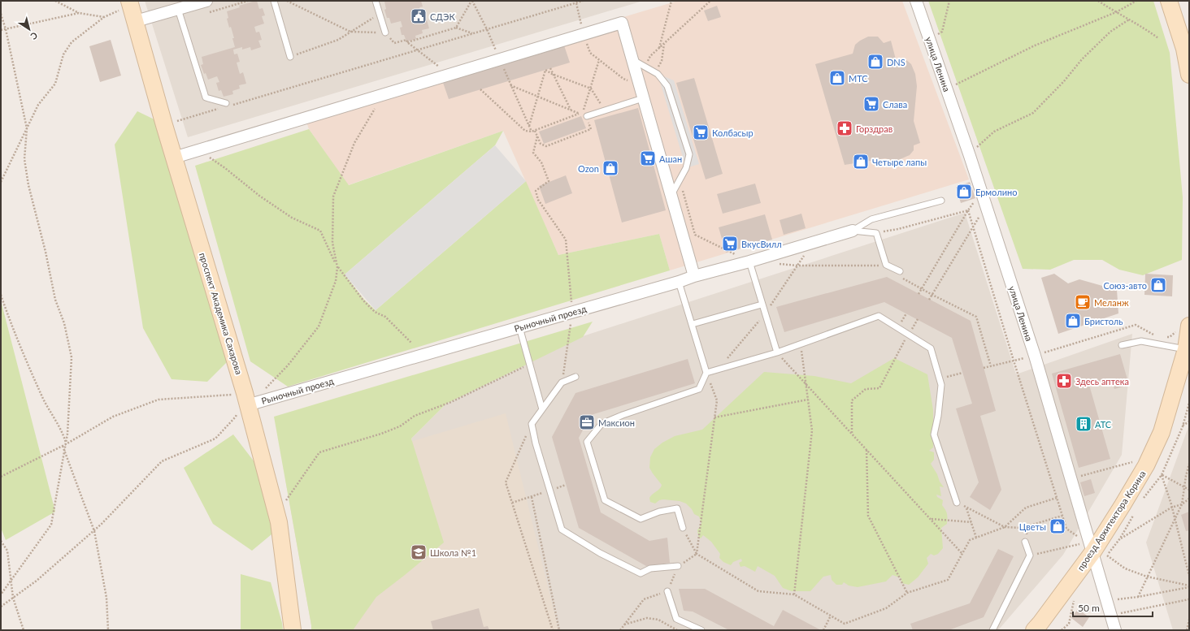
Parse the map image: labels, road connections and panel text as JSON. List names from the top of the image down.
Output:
{
  "streets": {
    "street": [
      "улица Ленина",
      "проспект Академика Сахарова",
      "Рыночный проезд",
      "проезд Архитектора Корина"
    ]
  },
  "crossings": [
    ["улица Ленина", "проезд Архитектора Корина"],
    ["проспект Академика Сахарова", "Рыночный проезд"]
  ],
  "places": {
    "public building": ["СДЭК"],
    "shop": [
      "DNS",
      "МТС",
      "Четыре лапы",
      "Ozon",
      "Ермолино",
      "Союз-авто",
      "Бристоль",
      "Цветы"
    ],
    "supermarket": [
      "Слава",
      "Колбасыр",
      "Ашан",
      "ВкусВилл"
    ],
    "pharmacy": ["Горздрав", "Здесь аптека"],
    "cafe": ["Меланж"],
    "office": ["Максион"],
    "building": ["АТС"],
    "school or university": ["Школа №1"]
  },
  "scale_bar": "50 m",
  "north": "bottom right"
}
